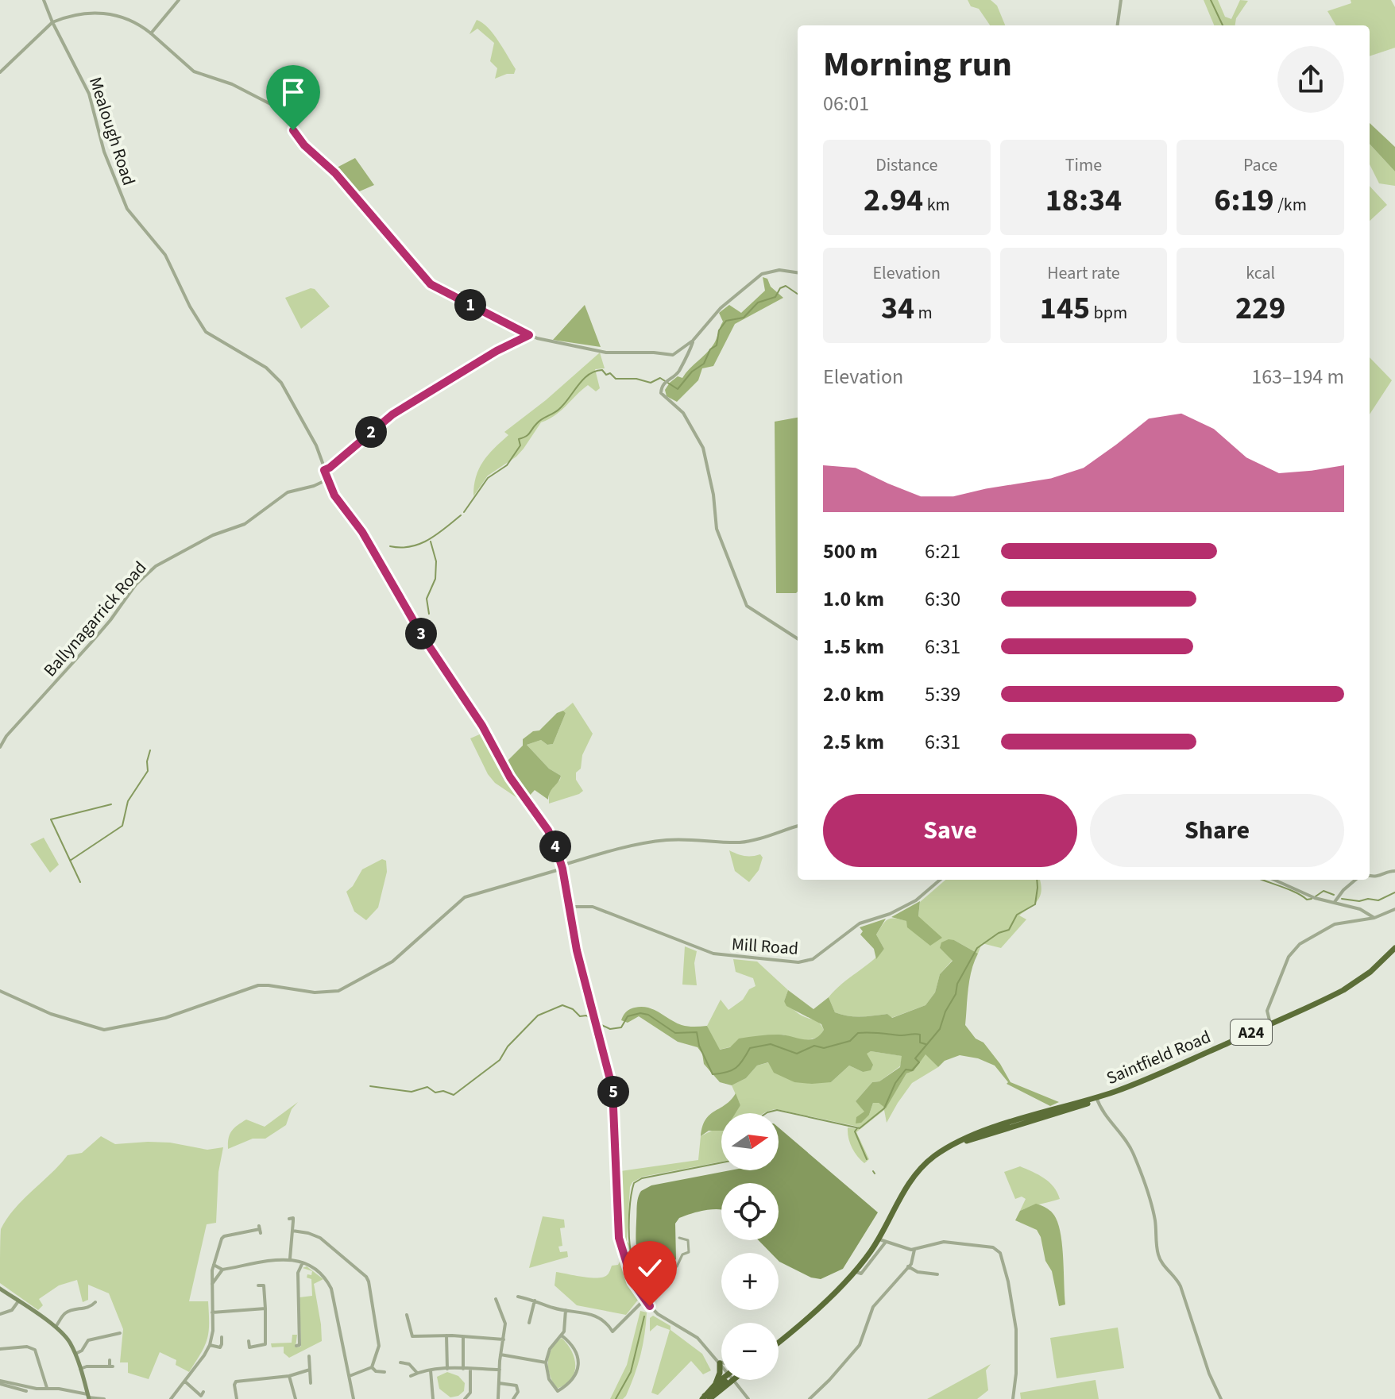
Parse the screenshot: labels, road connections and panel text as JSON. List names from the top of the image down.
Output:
{
  "streets": {
    "highway": ["A24", "Saintfield Road"],
    "street": ["Mealough Road", "Ballynagarrick Road", "Mill Road"]
  },
  "crossings": [
    ["Mealough Road", "Ballynagarrick Road"],
    ["Mealough Road", "Mill Road"]
  ],
  "north": "right",
  "page": {
    "heading": ["Morning run", "06:01"],
    "stats": [
      ["Distance", "2.94 km"],
      ["Time", "18:34"],
      ["Pace", "6:19 /km"],
      ["Elevation", "34 m"],
      ["Heart rate", "145 bpm"],
      ["kcal", "229"]
    ],
    "pins": [
      "1",
      "2",
      "3",
      "4",
      "5"
    ],
    "chart": ["Elevation", "163–194 m"],
    "list": [
      {
        "name": "500 m",
        "note": "6:21"
      },
      {
        "name": "1.0 km",
        "note": "6:30"
      },
      {
        "name": "1.5 km",
        "note": "6:31"
      },
      {
        "name": "2.0 km",
        "note": "5:39"
      },
      {
        "name": "2.5 km",
        "note": "6:31"
      }
    ],
    "buttons": ["Save", "Share"],
    "map_buttons": ["+", "−"]
  }
}
